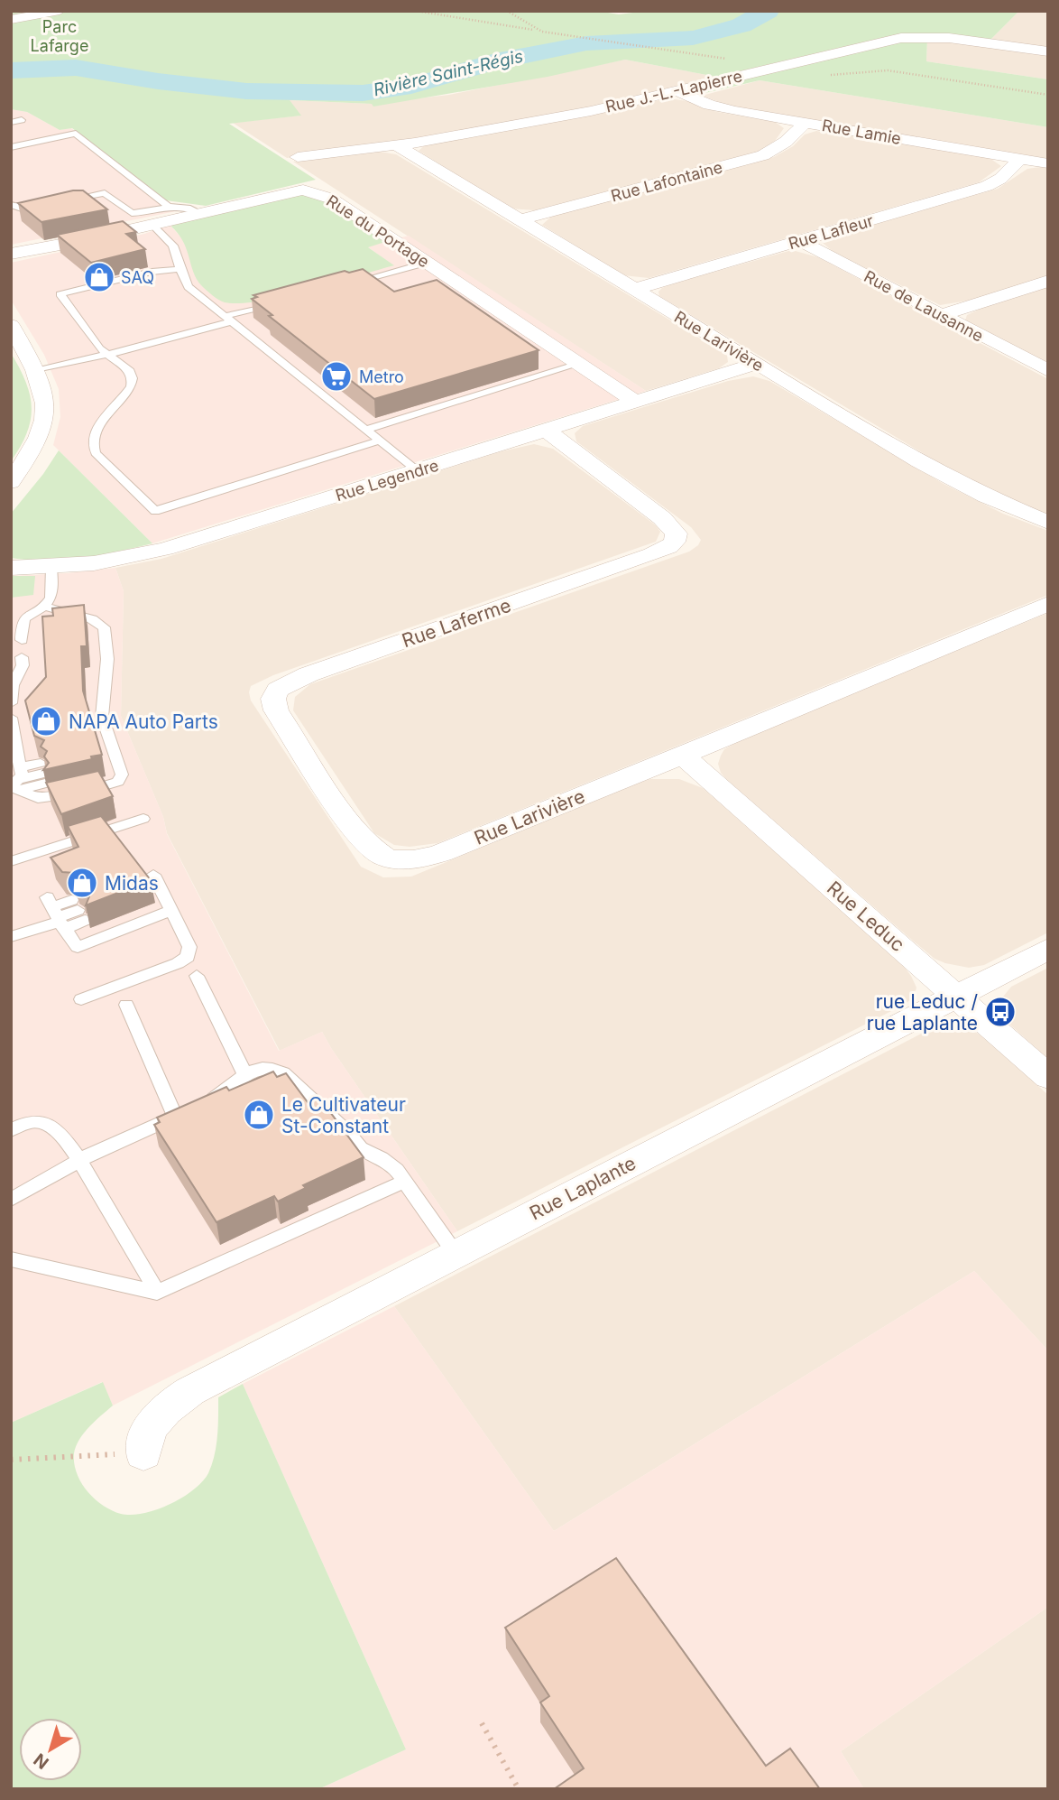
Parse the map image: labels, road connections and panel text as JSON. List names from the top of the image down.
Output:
{
  "streets": {
    "street": [
      "Rue J.-L.-Lapierre",
      "Rue Lamie",
      "Rue Lafontaine",
      "Rue du Portage",
      "Rue Lafleur",
      "Rue de Lausanne",
      "Rue Larivière",
      "Rue Legendre",
      "Rue Laferme",
      "Rue Leduc",
      "Rue Laplante"
    ]
  },
  "crossings": [
    ["Rue J.-L.-Lapierre", "Rue Lamie"],
    ["Rue J.-L.-Lapierre", "Rue Larivière"],
    ["Rue Lamie", "Rue Lafontaine"],
    ["Rue Lamie", "Rue Lafleur"],
    ["Rue Lafontaine", "Rue Larivière"],
    ["Rue du Portage", "Rue Legendre"],
    ["Rue Lafleur", "Rue de Lausanne"],
    ["Rue Lafleur", "Rue Larivière"],
    ["Rue Larivière", "Rue Legendre"],
    ["Rue Larivière", "Rue Laferme"],
    ["Rue Larivière", "Rue Leduc"],
    ["Rue Legendre", "Rue Laferme"],
    ["Rue Leduc", "Rue Laplante"]
  ],
  "water": ["Rivière Saint-Régis"],
  "parks": ["Parc Lafarge"],
  "places": {
    "shop": [
      "SAQ",
      "NAPA Auto Parts",
      "Midas",
      "Le Cultivateur St-Constant"
    ],
    "supermarket": ["Metro"],
    "bus stop": ["rue Leduc / rue Laplante"]
  },
  "north": "bottom left"
}
